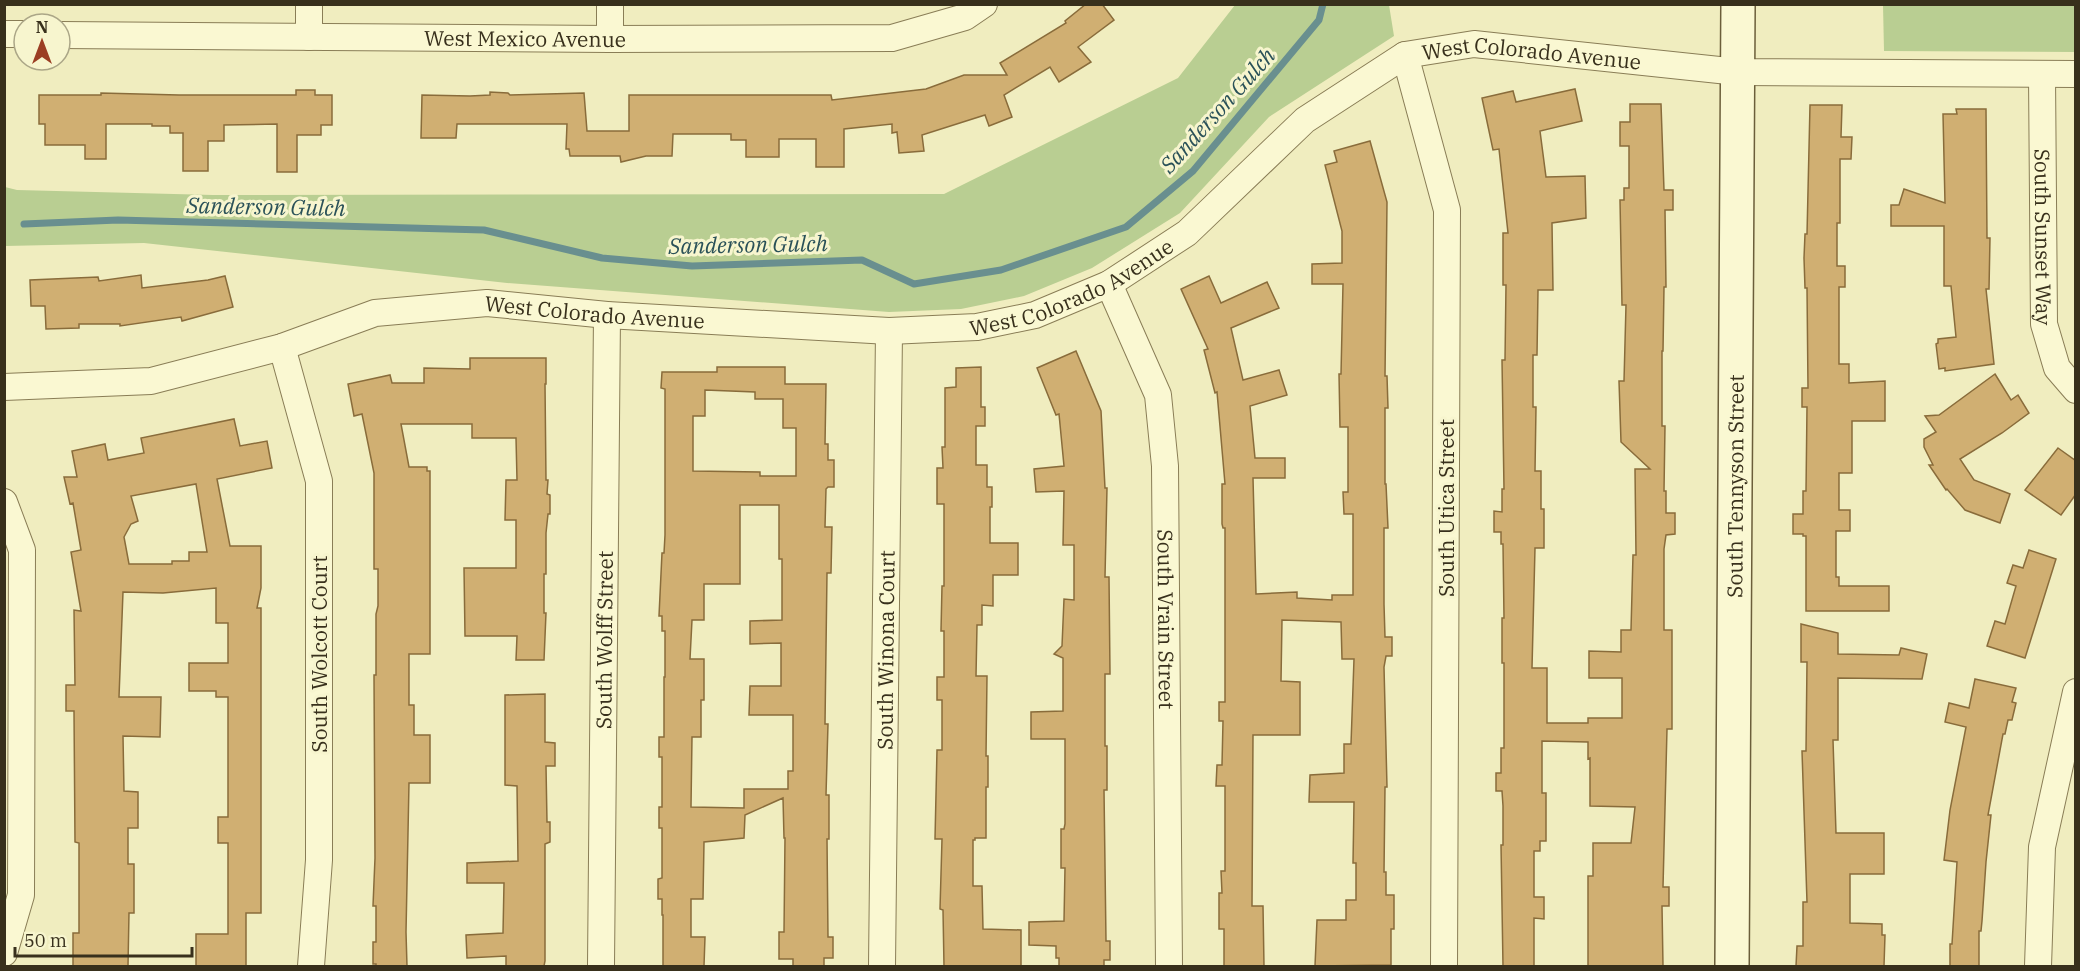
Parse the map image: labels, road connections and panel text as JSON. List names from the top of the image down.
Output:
{
  "streets": {
    "street": [
      "West Mexico Avenue",
      "West Colorado Avenue",
      "South Sunset Way",
      "South Tennyson Street",
      "South Utica Street",
      "South Vrain Street",
      "South Wolff Street",
      "South Winona Court",
      "South Wolcott Court"
    ]
  },
  "crossings": [
    ["West Colorado Avenue", "South Sunset Way"],
    ["West Colorado Avenue", "South Tennyson Street"],
    ["West Colorado Avenue", "South Utica Street"],
    ["West Colorado Avenue", "South Vrain Street"],
    ["West Colorado Avenue", "South Wolff Street"],
    ["West Colorado Avenue", "South Winona Court"],
    ["West Colorado Avenue", "South Wolcott Court"]
  ],
  "water": ["Sanderson Gulch"],
  "scale_bar": "50 m",
  "north": "top"
}
